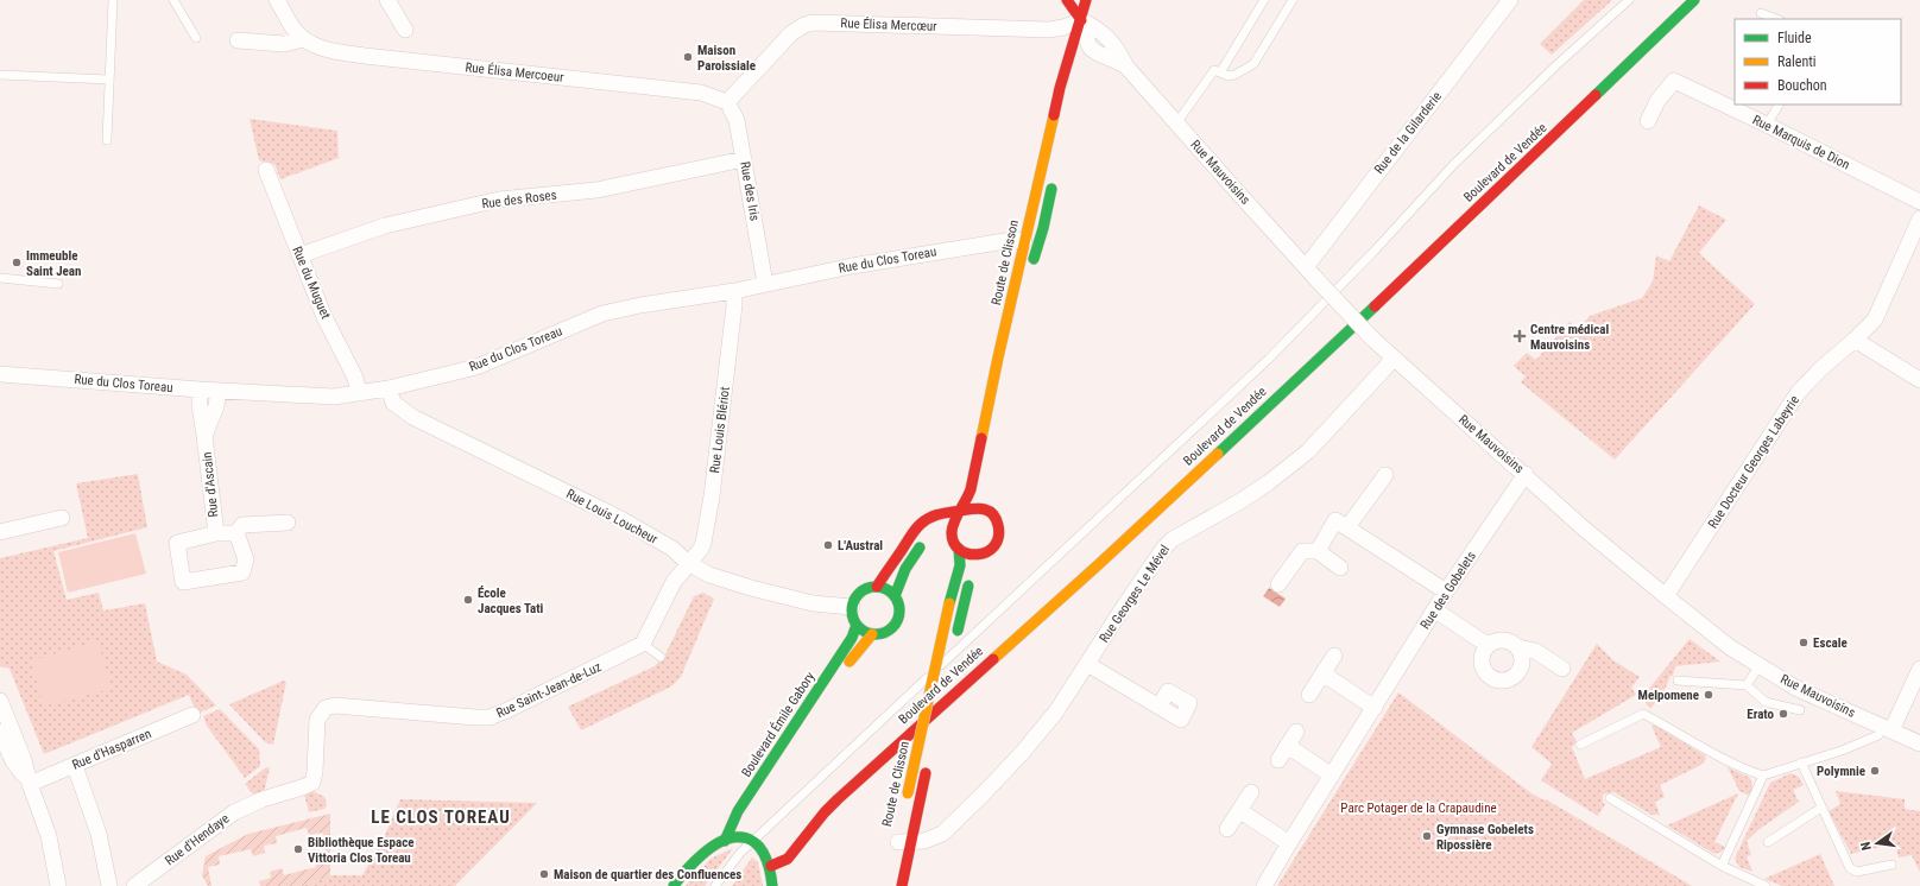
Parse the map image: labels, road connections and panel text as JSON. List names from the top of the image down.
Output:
{
  "streets": {
    "main road": ["Boulevard de Vendée", "Route de Clisson", "Boulevard Émile Gabory"],
    "street": [
      "Rue Élisa Mercœur",
      "Rue Élisa Mercoeur",
      "Rue de la Gilarderie",
      "Rue Marquis de Dion",
      "Rue Mauvoisins",
      "Rue des Iris",
      "Rue des Roses",
      "Rue du Clos Toreau",
      "Rue du Muguet",
      "Rue Louis Blériot",
      "Rue Docteur Georges Labeyrie",
      "Rue d'Ascain",
      "Rue Louis Loucheur",
      "Rue des Gobelets",
      "Rue Georges Le Mével",
      "Rue Saint-Jean-de-Luz",
      "Rue d'Hasparren",
      "Rue d'Hendaye"
    ]
  },
  "crossings": [
    ["Rue Élisa Mercœur", "Rue Élisa Mercoeur"],
    ["Rue Élisa Mercœur", "Rue Mauvoisins"],
    ["Rue Élisa Mercœur", "Rue des Iris"],
    ["Rue Élisa Mercœur", "Route de Clisson"],
    ["Rue Élisa Mercoeur", "Rue des Iris"],
    ["Rue de la Gilarderie", "Rue Mauvoisins"],
    ["Rue Mauvoisins", "Route de Clisson"],
    ["Rue Mauvoisins", "Rue Docteur Georges Labeyrie"],
    ["Rue Mauvoisins", "Rue des Gobelets"],
    ["Rue Mauvoisins", "Rue Georges Le Mével"],
    ["Rue des Iris", "Rue des Roses"],
    ["Rue des Iris", "Rue du Clos Toreau"],
    ["Rue des Roses", "Rue du Muguet"],
    ["Rue du Clos Toreau", "Route de Clisson"],
    ["Rue du Clos Toreau", "Rue du Muguet"],
    ["Rue du Clos Toreau", "Rue Louis Blériot"],
    ["Rue du Clos Toreau", "Rue d'Ascain"],
    ["Rue du Clos Toreau", "Rue Louis Loucheur"],
    ["Route de Clisson", "Rue Georges Le Mével"],
    ["Rue Louis Blériot", "Rue Louis Loucheur"],
    ["Rue Louis Loucheur", "Boulevard Émile Gabory"],
    ["Rue Saint-Jean-de-Luz", "Rue d'Hendaye"]
  ],
  "districts": ["LE CLOS TOREAU"],
  "parks": ["Parc Potager de la Crapaudine"],
  "places": {
    "other": [
      "Maison Paroissiale",
      "Immeuble Saint Jean",
      "L'Austral",
      "École Jacques Tati",
      "Escale",
      "Melpomene",
      "Erato",
      "Polymnie",
      "Gymnase Gobelets Ripossière",
      "Bibliothèque Espace Vittoria Clos Toreau",
      "Maison de quartier des Confluences"
    ],
    "health": ["Centre médical Mauvoisins"]
  },
  "legend": ["Fluide", "Ralenti", "Bouchon"],
  "north": "left"
}
